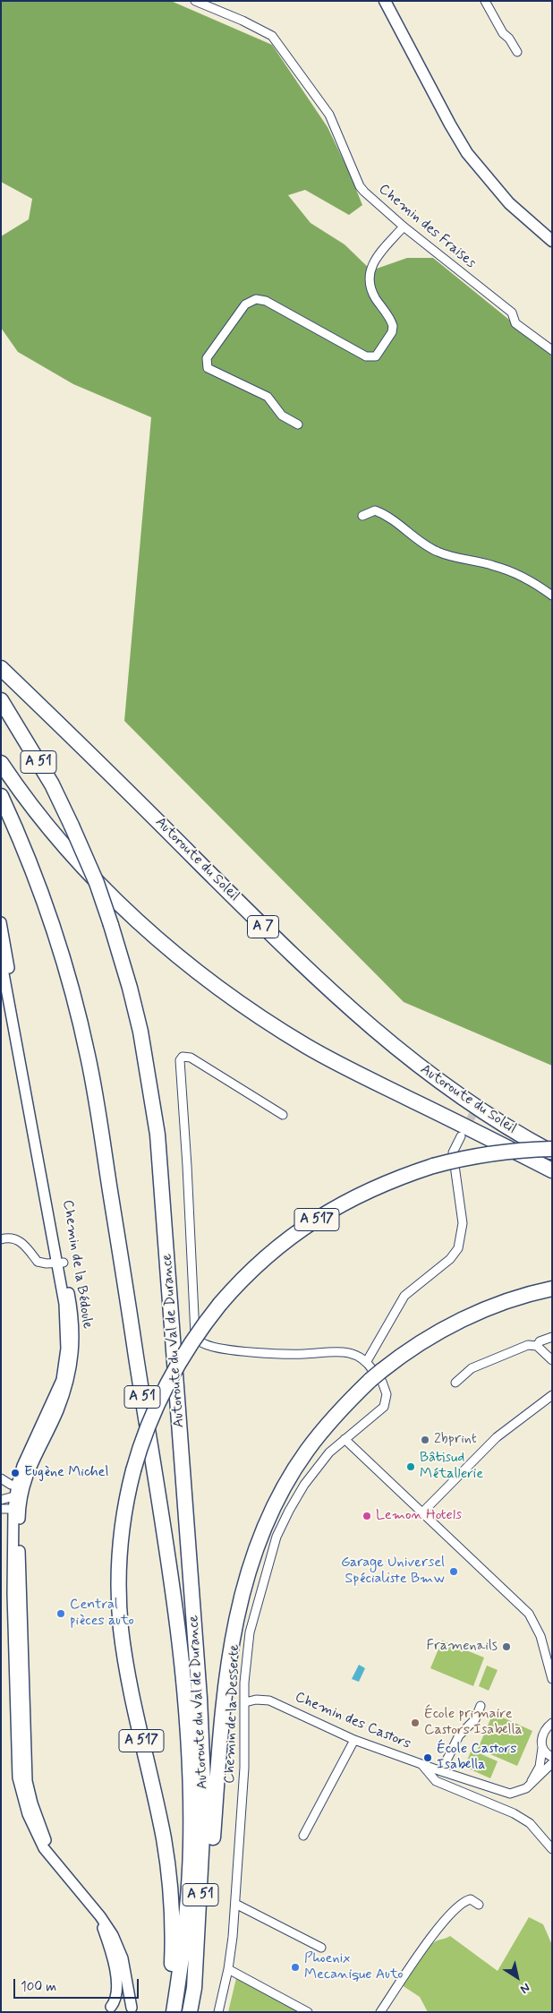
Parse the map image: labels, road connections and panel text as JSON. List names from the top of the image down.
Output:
{
  "streets": {
    "highway": [
      "A 51",
      "Autoroute du Soleil",
      "A 7",
      "A 517",
      "Autoroute du Val de Durance"
    ],
    "street": [
      "Chemin des Fraises",
      "Chemin de la Bédoule",
      "Chemin de la Desserte",
      "Chemin des Castors"
    ]
  },
  "crossings": [
    ["Autoroute du Soleil", "A 517"],
    ["Chemin de la Desserte", "Chemin des Castors"]
  ],
  "places": [
    "2bprint",
    "Bâtisud Métallerie",
    "Eugène Michel",
    "Lemon Hotels",
    "Garage Universel Spécialiste Bmw",
    "Central pièces auto",
    "Framenails",
    "École primaire Castors Isabella",
    "École Castors Isabella",
    "Phoenix Mecanique Auto"
  ],
  "scale_bar": "100 m",
  "north": "bottom right"
}
